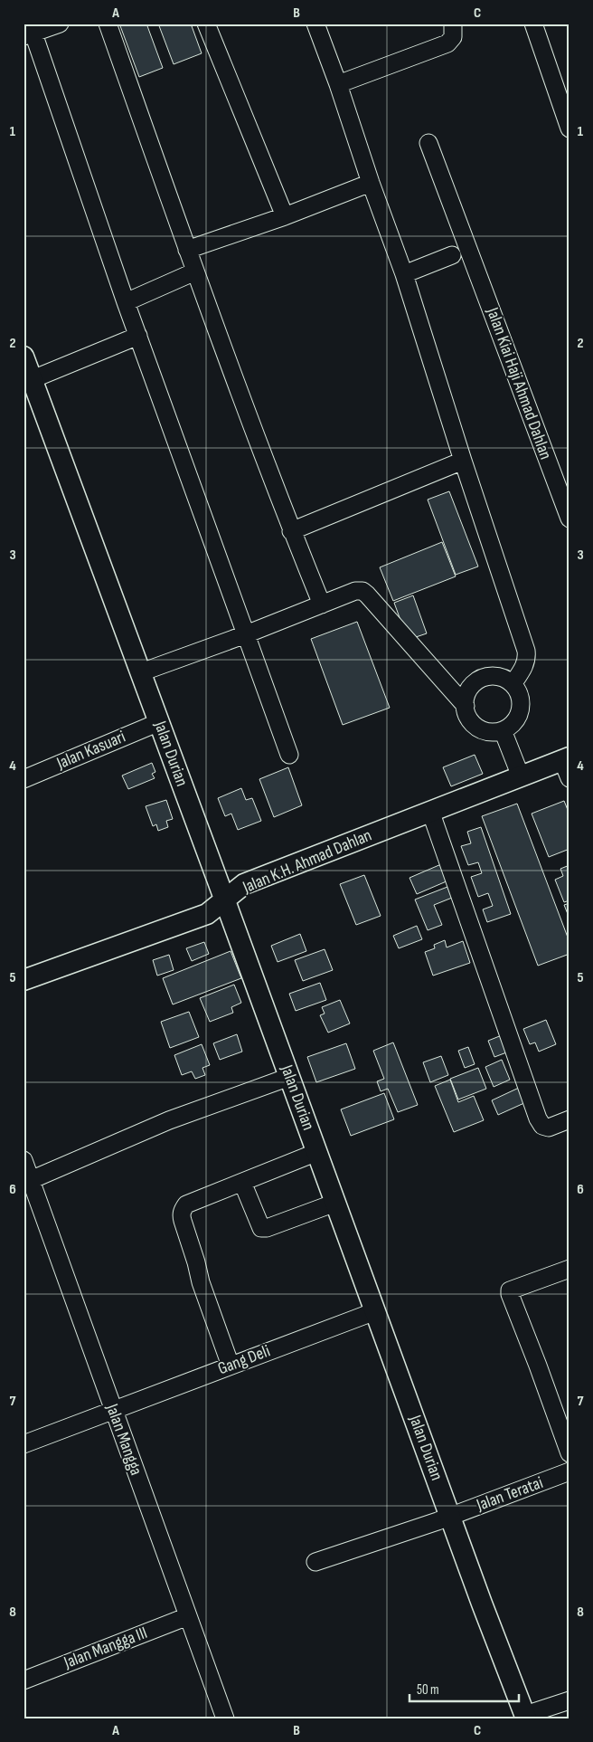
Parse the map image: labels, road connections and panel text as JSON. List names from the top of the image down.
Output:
{
  "streets": {
    "main road": ["Jalan Durian", "Jalan K.H. Ahmad Dahlan"],
    "street": [
      "Jalan Kiai Haji Ahmad Dahlan",
      "Jalan Kasuari",
      "Gang Deli",
      "Jalan Mangga",
      "Jalan Teratai",
      "Jalan Mangga III"
    ]
  },
  "crossings": [
    ["Jalan Kasuari", "Jalan Durian"],
    ["Jalan Durian", "Jalan K.H. Ahmad Dahlan"],
    ["Jalan Durian", "Gang Deli"],
    ["Jalan Durian", "Jalan Teratai"],
    ["Gang Deli", "Jalan Mangga"],
    ["Jalan Mangga", "Jalan Mangga III"]
  ],
  "scale_bar": "50 m",
  "grid": {
    "columns": ["A", "B", "C"],
    "rows": [
      "1",
      "2",
      "3",
      "4",
      "5",
      "6",
      "7",
      "8"
    ]
  }
}
